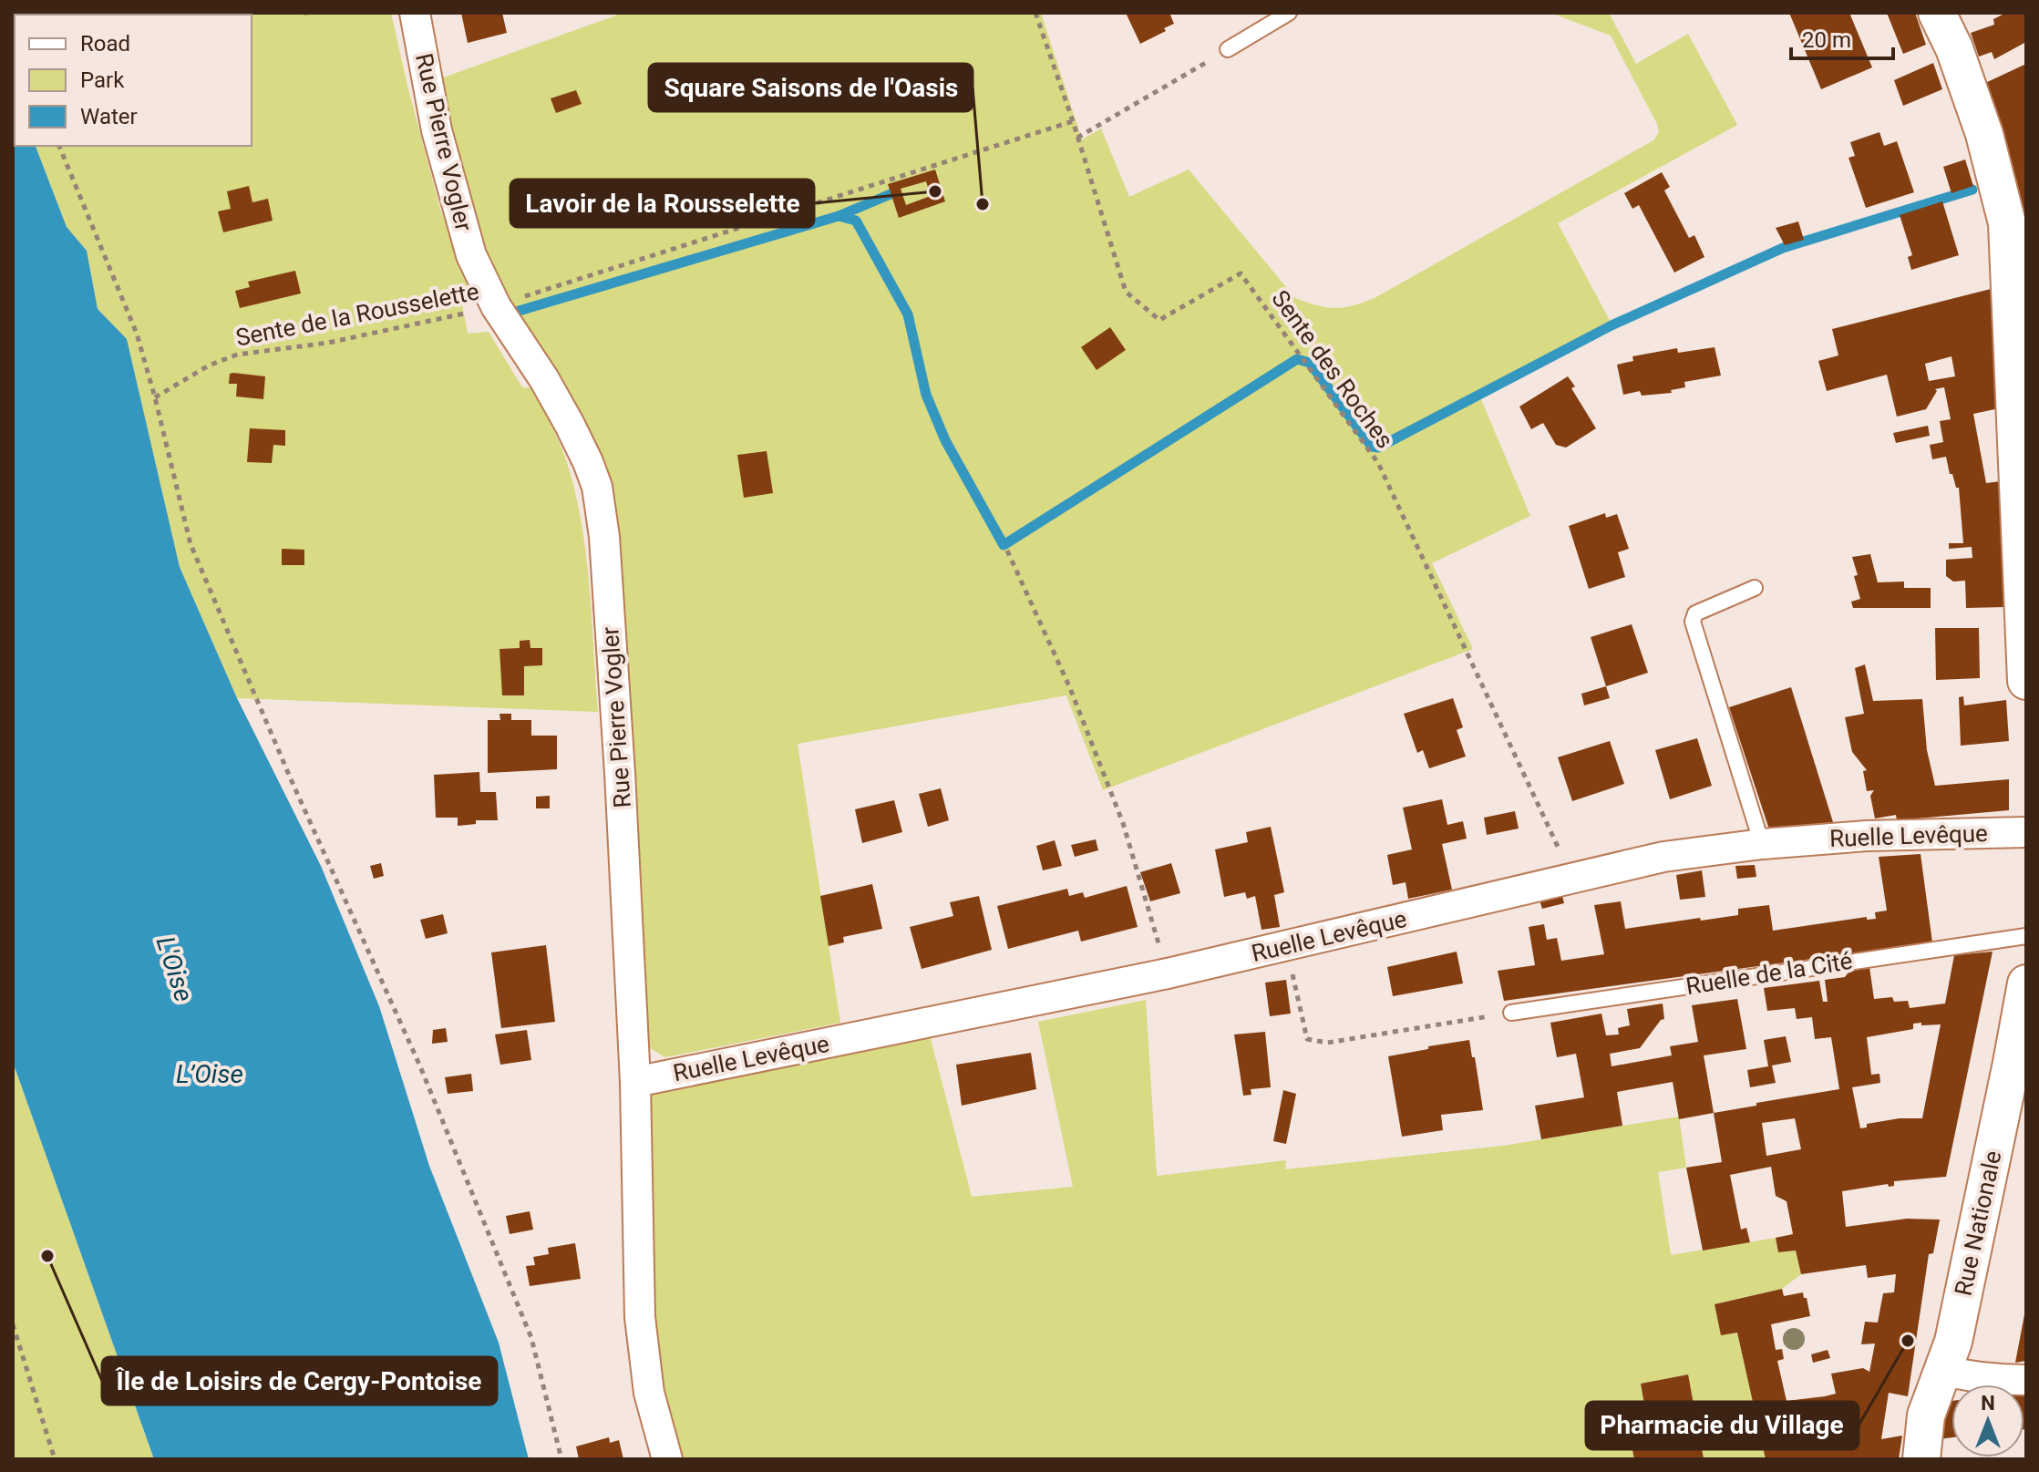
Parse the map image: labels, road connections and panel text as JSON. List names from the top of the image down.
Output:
{
  "streets": {
    "street": ["Rue Pierre Vogler", "Ruelle Levêque", "Rue Nationale"],
    "lane": ["Ruelle de la Cité"],
    "path": ["Sente de la Rousselette", "Sente des Roches"]
  },
  "crossings": [
    ["Rue Pierre Vogler", "Sente de la Rousselette"],
    ["Rue Pierre Vogler", "Ruelle Levêque"],
    ["Sente de la Rousselette", "Sente des Roches"],
    ["Sente des Roches", "Ruelle Levêque"]
  ],
  "water": ["L'Oise", "L’Oise"],
  "places": [
    "Lavoir de la Rousselette",
    "Square Saisons de l'Oasis",
    "Île de Loisirs de Cergy-Pontoise",
    "Pharmacie du Village"
  ],
  "legend": ["Road", "Park", "Water"],
  "scale_bar": "20 m",
  "north": "top"
}
